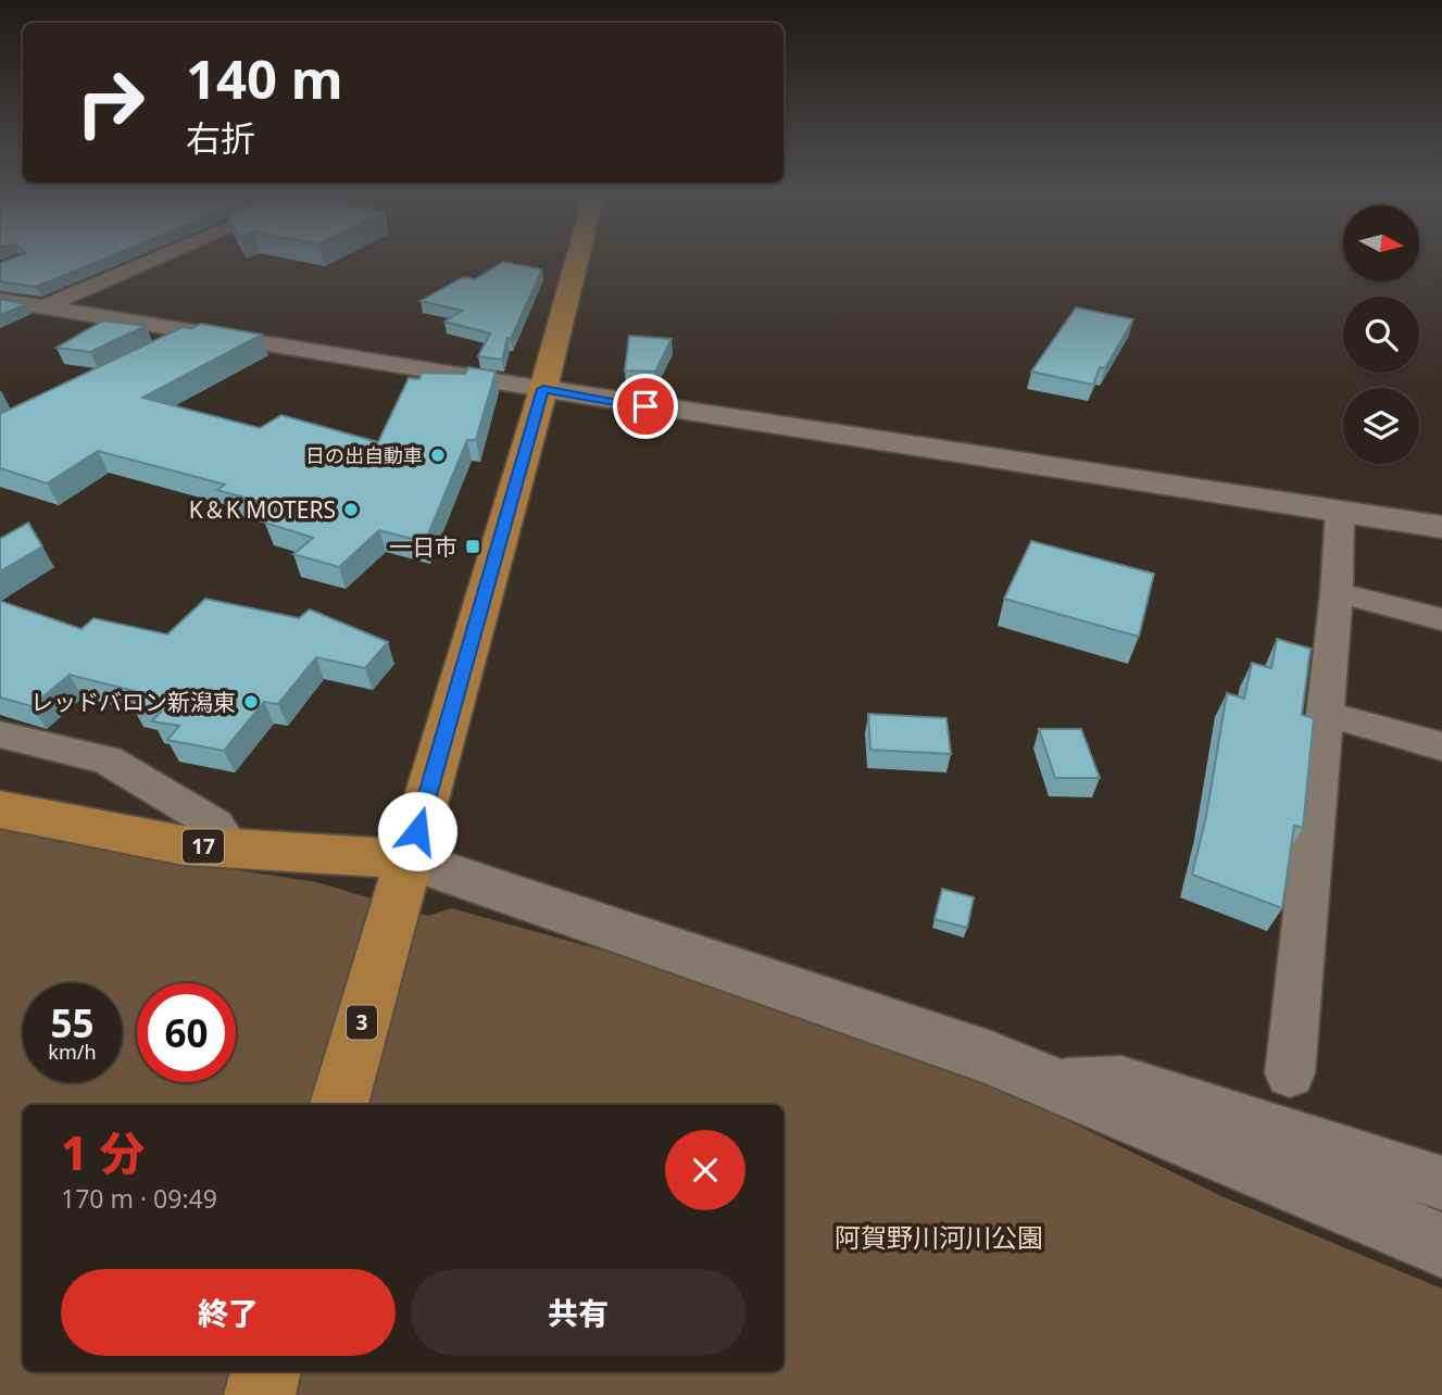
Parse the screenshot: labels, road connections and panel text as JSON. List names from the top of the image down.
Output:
{
  "streets": {
    "main road": ["17", "3"]
  },
  "crossings": [
    ["17", "3"]
  ],
  "parks": ["阿賀野川河川公園"],
  "places": {
    "other": ["日の出自動車", "K＆K MOTERS", "レッドバロン新潟東"],
    "transit": ["一日市"]
  },
  "north": "right",
  "page": {
    "turn": ["140 m", "右折"],
    "speed": "55 km/h",
    "limit": "60",
    "heading": ["1 分", "170 m · 09:49"],
    "buttons": ["終了", "共有"]
  }
}
